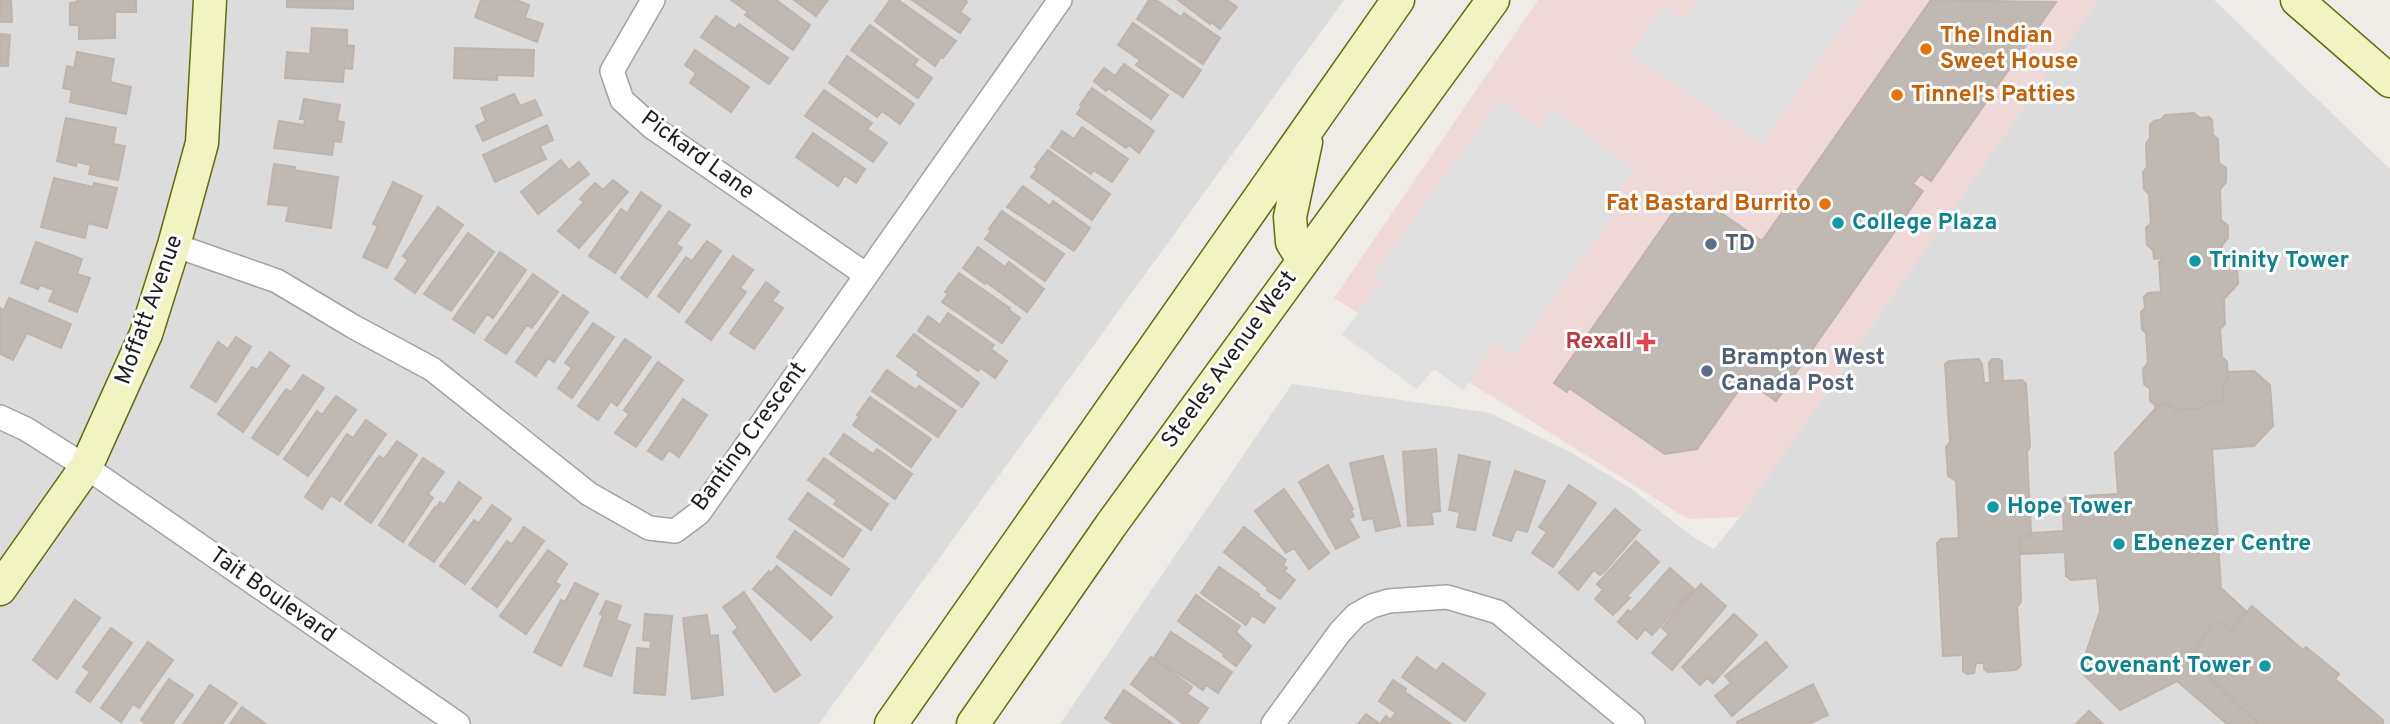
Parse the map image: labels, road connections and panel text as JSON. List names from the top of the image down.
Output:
{
  "streets": {
    "main road": ["Moffatt Avenue", "Steeles Avenue West"],
    "street": ["Pickard Lane", "Banting Crescent", "Tait Boulevard"]
  },
  "crossings": [
    ["Pickard Lane", "Banting Crescent"],
    ["Moffatt Avenue", "Banting Crescent"],
    ["Moffatt Avenue", "Tait Boulevard"]
  ],
  "places": {
    "other": [
      "The Indian Sweet House",
      "Tinnel's Patties",
      "Fat Bastard Burrito",
      "College Plaza",
      "TD",
      "Trinity Tower",
      "Brampton West Canada Post",
      "Hope Tower",
      "Ebenezer Centre",
      "Covenant Tower"
    ],
    "health": ["Rexall"]
  }
}
